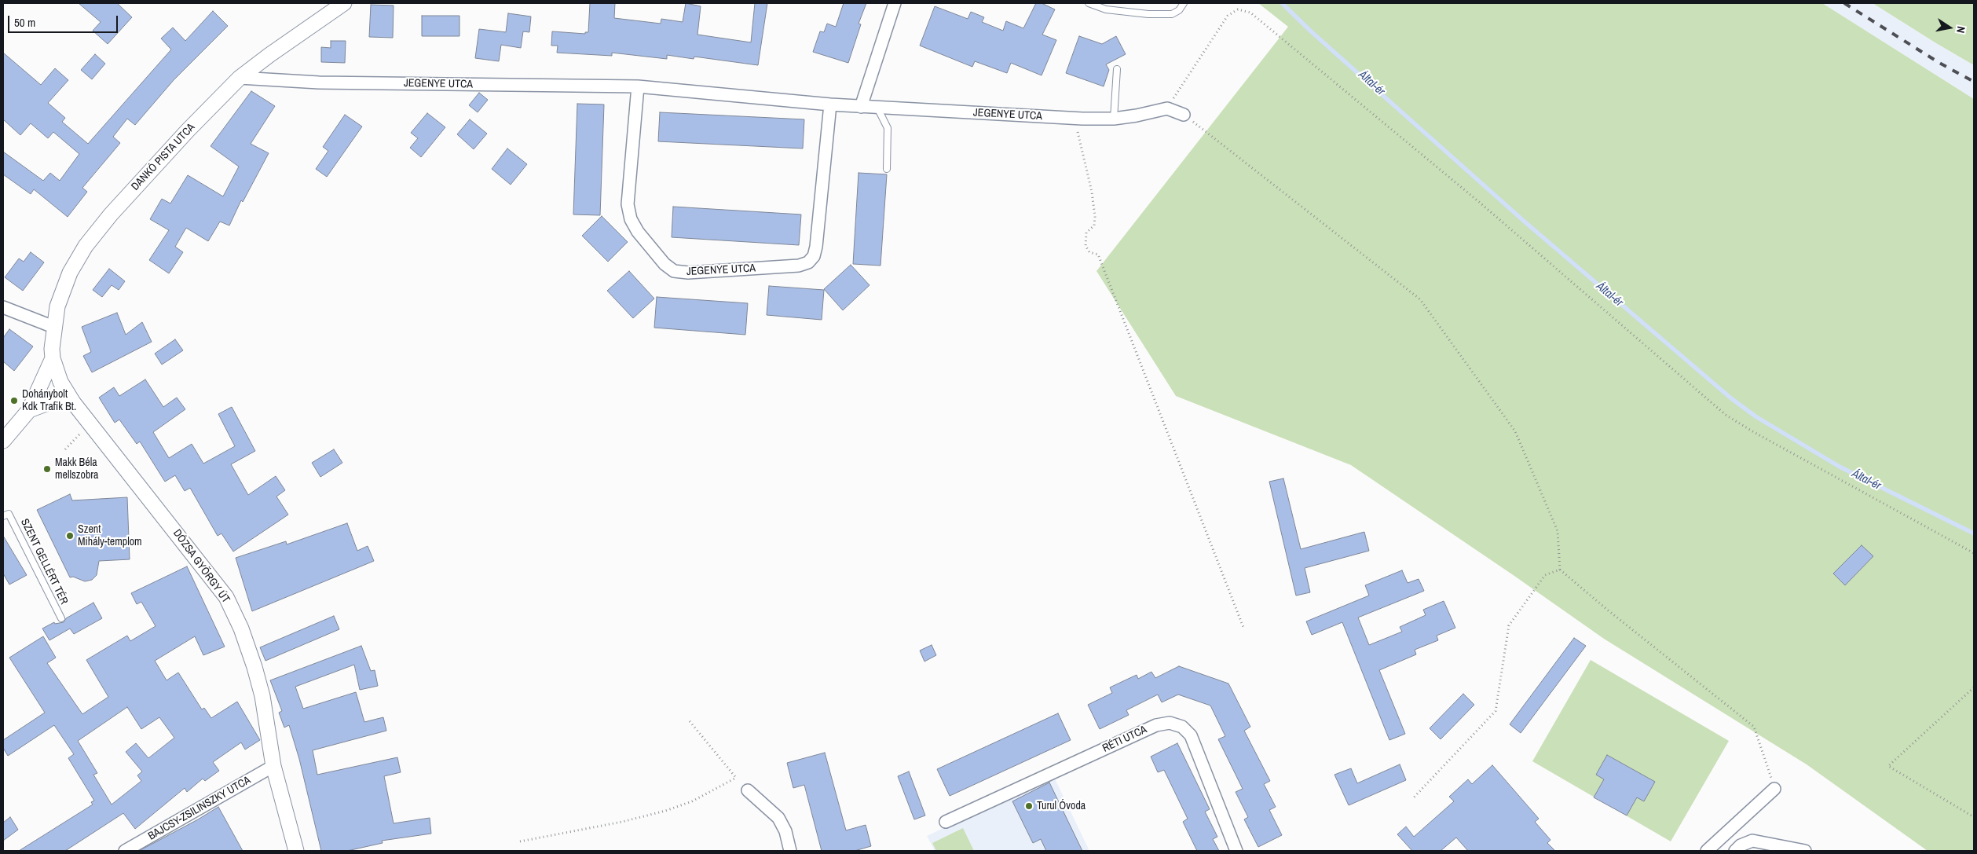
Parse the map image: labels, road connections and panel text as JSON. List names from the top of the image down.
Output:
{
  "streets": {
    "street": [
      "JEGENYE UTCA",
      "DANKÓ PISTA UTCA",
      "DÓZSA GYÖRGY ÚT",
      "RÉTI UTCA",
      "BAJCSY-ZSILINSZKY UTCA"
    ],
    "lane": ["SZENT GELLÉRT TÉR"]
  },
  "crossings": [
    ["JEGENYE UTCA", "DANKÓ PISTA UTCA"],
    ["DANKÓ PISTA UTCA", "DÓZSA GYÖRGY ÚT"],
    ["DÓZSA GYÖRGY ÚT", "BAJCSY-ZSILINSZKY UTCA"]
  ],
  "water": ["Által-ér"],
  "places": [
    "Dohánybolt Kdk Trafik Bt.",
    "Makk Béla mellszobra",
    "Szent Mihály-templom",
    "Turul Óvoda"
  ],
  "scale_bar": "50 m",
  "north": "right"
}
